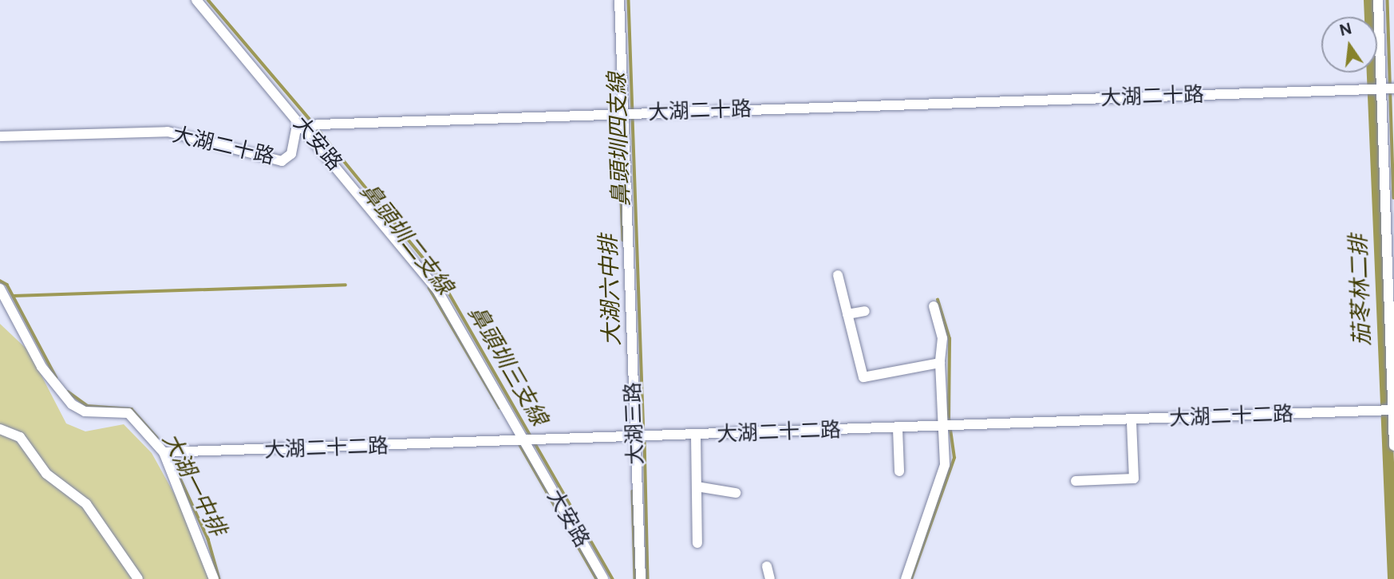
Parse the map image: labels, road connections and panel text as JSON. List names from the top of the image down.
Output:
{
  "streets": {
    "street": [
      "大湖二十路",
      "大安路",
      "大湖二十二路",
      "大湖三路"
    ]
  },
  "crossings": [
    ["大湖二十路", "大安路"],
    ["大湖二十路", "大湖三路"],
    ["大安路", "大湖二十二路"],
    ["大湖二十二路", "大湖三路"]
  ],
  "water": [
    "鼻頭圳四支線",
    "鼻頭圳二支線",
    "大湖六中排",
    "茄苳林二排",
    "鼻頭圳三支線",
    "大湖一中排"
  ],
  "north": "top"
}
